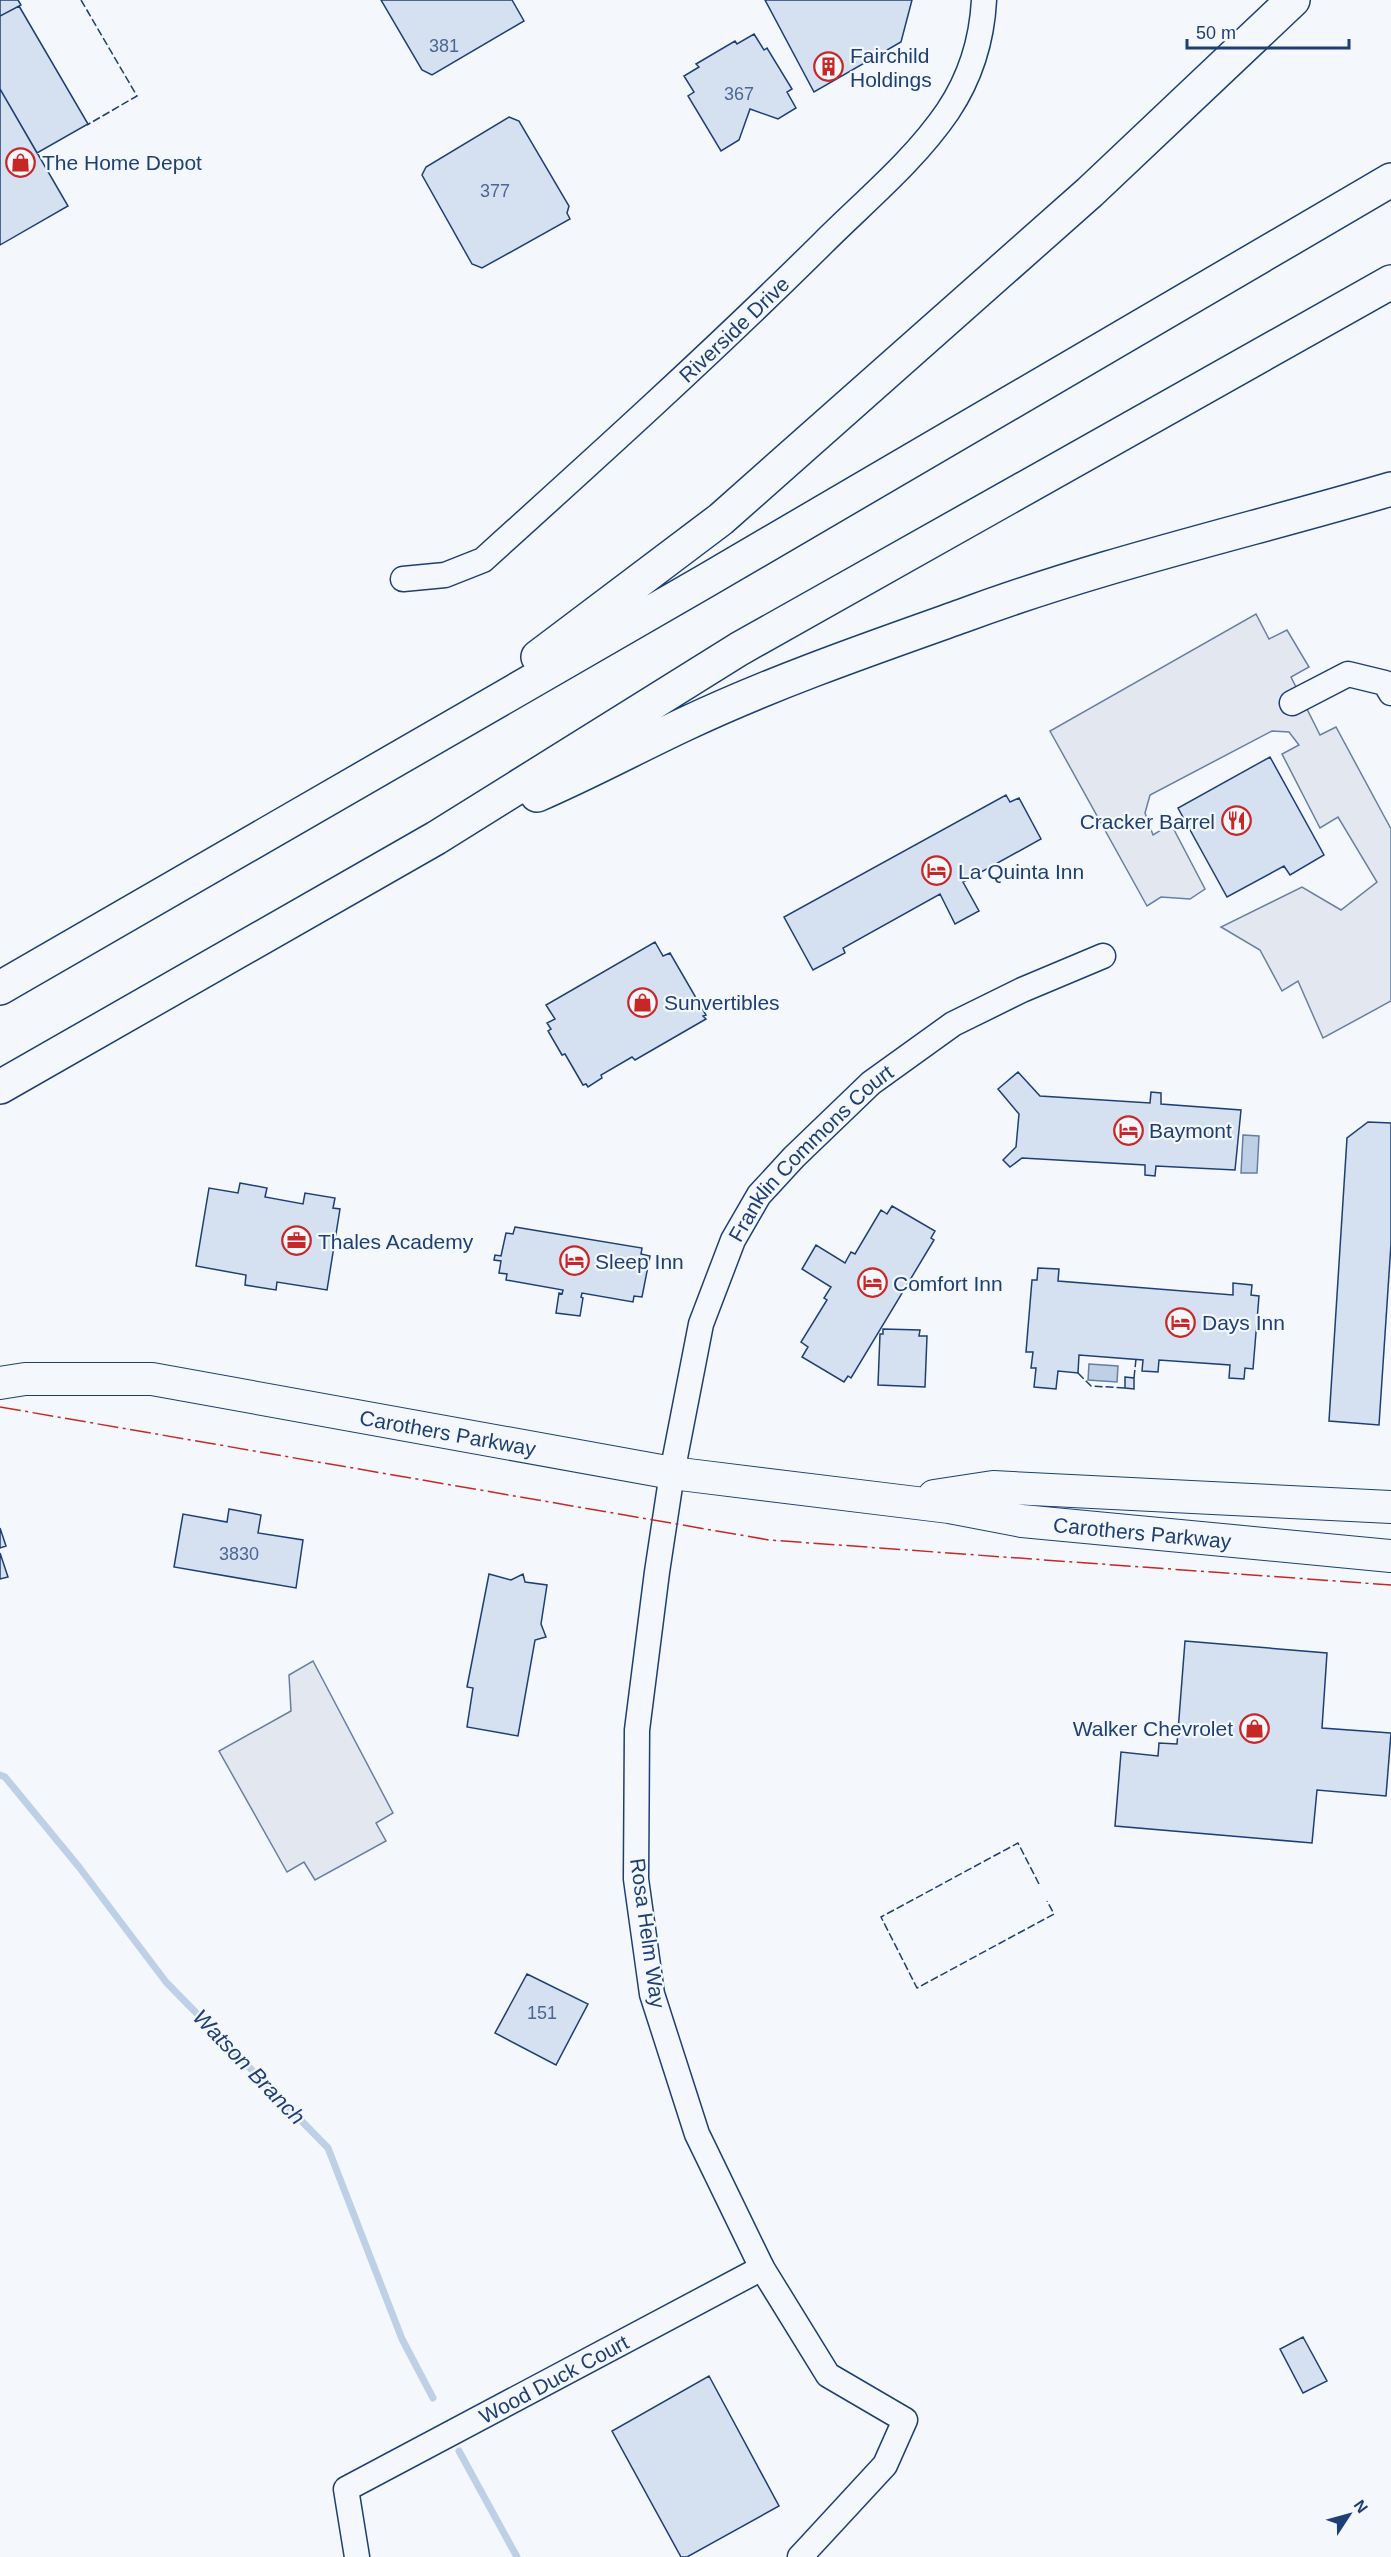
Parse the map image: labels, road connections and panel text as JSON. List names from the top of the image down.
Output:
{
  "streets": {
    "main road": ["Carothers Parkway"],
    "street": [
      "Riverside Drive",
      "Franklin Commons Court",
      "Rosa Helm Way",
      "Wood Duck Court"
    ]
  },
  "crossings": [
    ["Franklin Commons Court", "Carothers Parkway"],
    ["Franklin Commons Court", "Rosa Helm Way"],
    ["Carothers Parkway", "Rosa Helm Way"],
    ["Rosa Helm Way", "Wood Duck Court"]
  ],
  "water": ["Watson Branch"],
  "places": {
    "building": ["Fairchild Holdings"],
    "shop": ["The Home Depot", "Sunvertibles", "Walker Chevrolet"],
    "restaurant": ["Cracker Barrel"],
    "hotel": [
      "La Quinta Inn",
      "Baymont",
      "Sleep Inn",
      "Comfort Inn",
      "Days Inn"
    ],
    "office": ["Thales Academy"]
  },
  "house_numbers": [
    "381",
    "367",
    "377",
    "3830",
    "151"
  ],
  "scale_bar": "50 m",
  "north": "top right"
}
